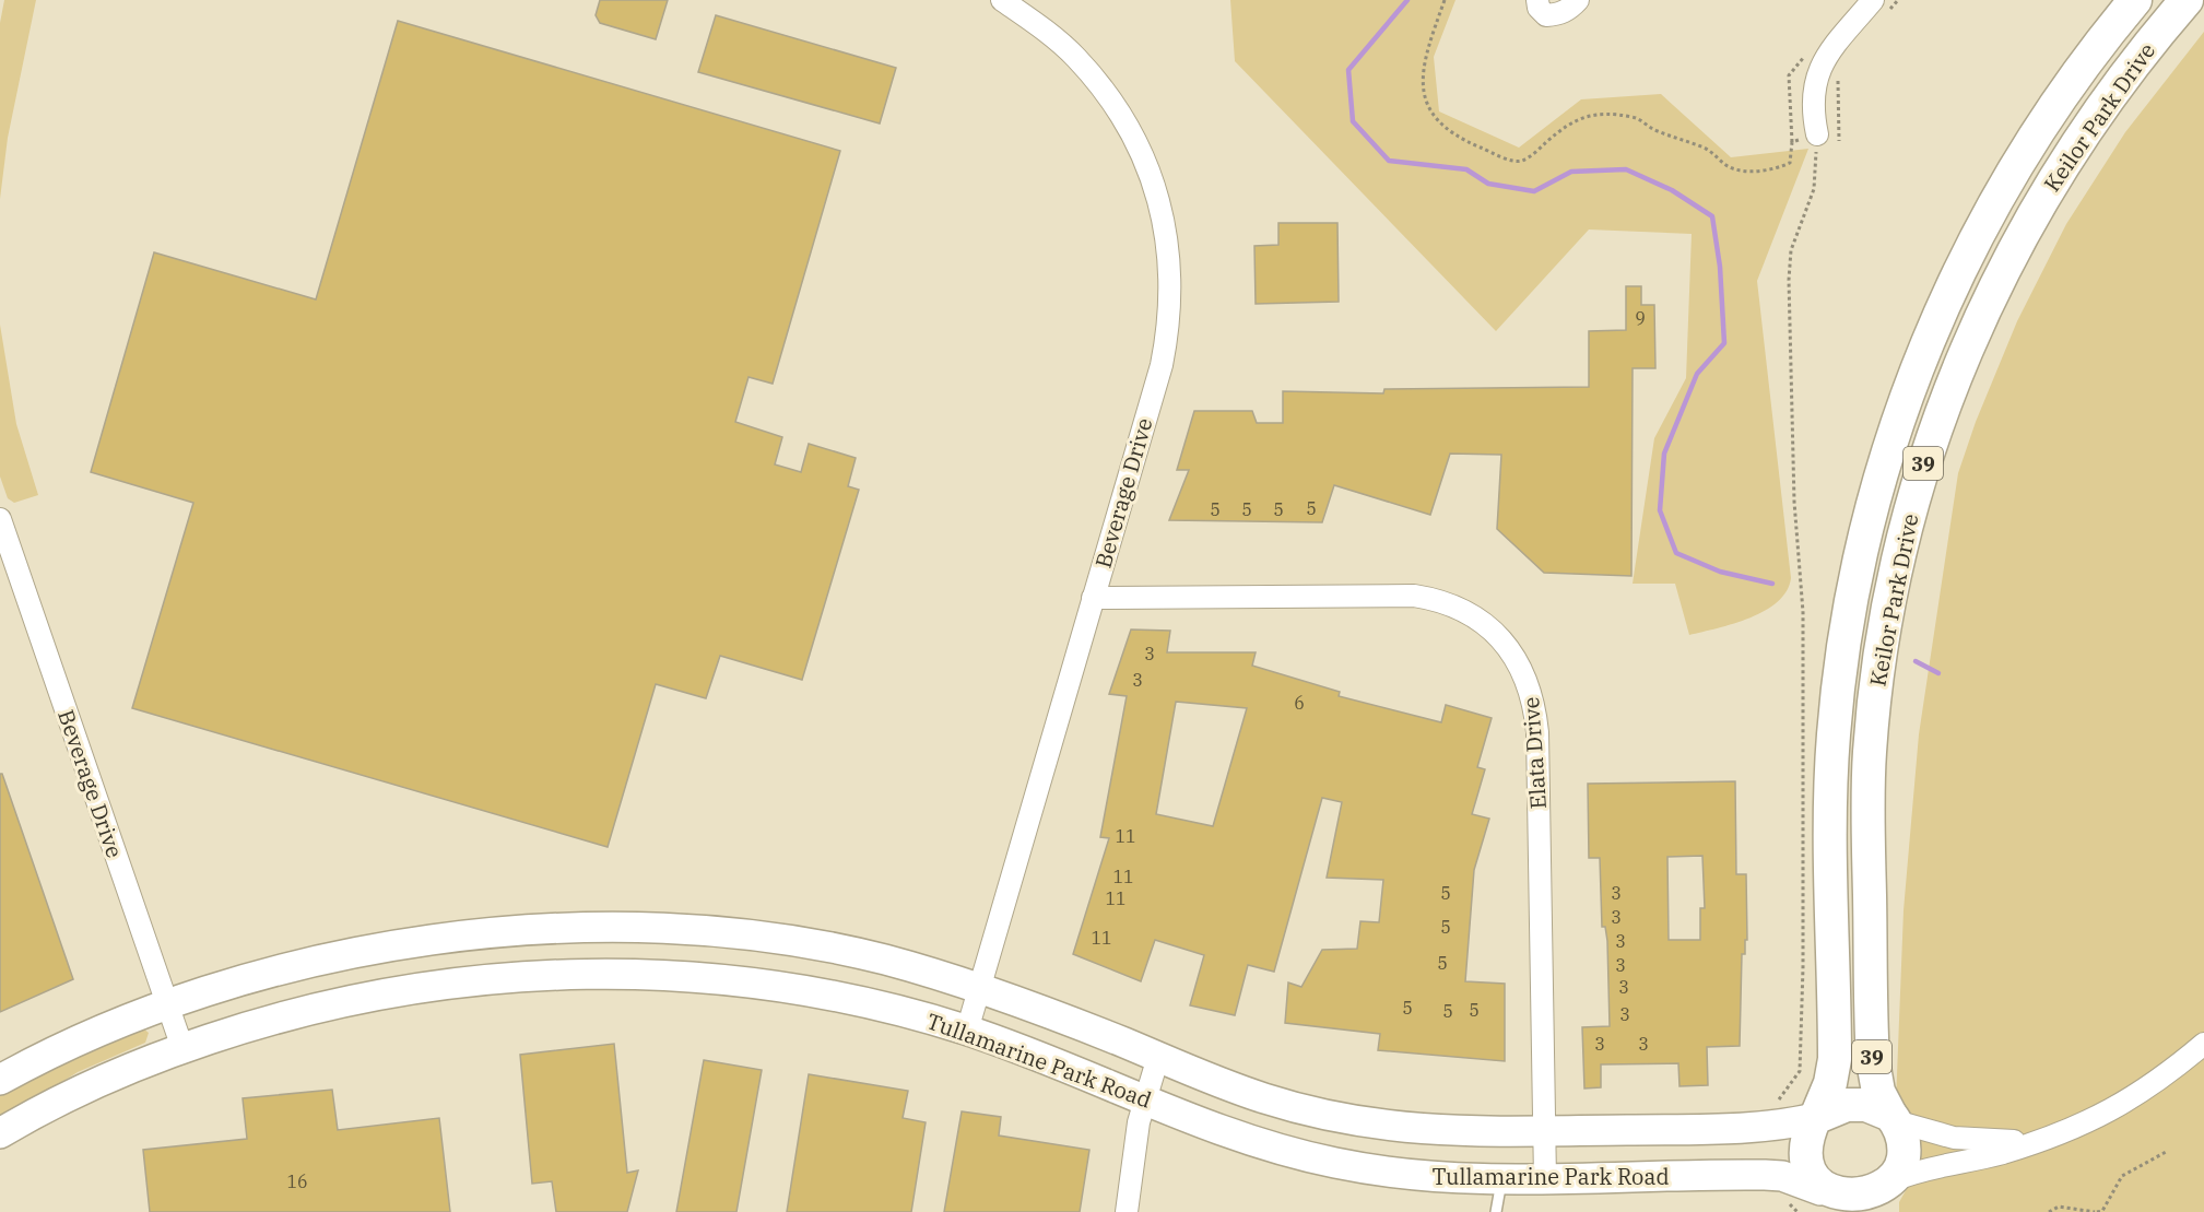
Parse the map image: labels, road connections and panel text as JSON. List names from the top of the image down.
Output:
{
  "streets": {
    "main road": ["Keilor Park Drive", "39"],
    "street": ["Beverage Drive", "Elata Drive", "Tullamarine Park Road"]
  },
  "crossings": [
    ["Keilor Park Drive", "39"],
    ["Keilor Park Drive", "Tullamarine Park Road"],
    ["39", "Tullamarine Park Road"],
    ["Beverage Drive", "Elata Drive"],
    ["Beverage Drive", "Tullamarine Park Road"],
    ["Elata Drive", "Tullamarine Park Road"]
  ],
  "house_numbers": [
    "9",
    "5",
    "5",
    "5",
    "5",
    "3",
    "3",
    "6",
    "11",
    "11",
    "5",
    "3",
    "11",
    "3",
    "5",
    "11",
    "3",
    "5",
    "3",
    "3",
    "5",
    "5",
    "5",
    "3",
    "3",
    "3",
    "16"
  ]
}
